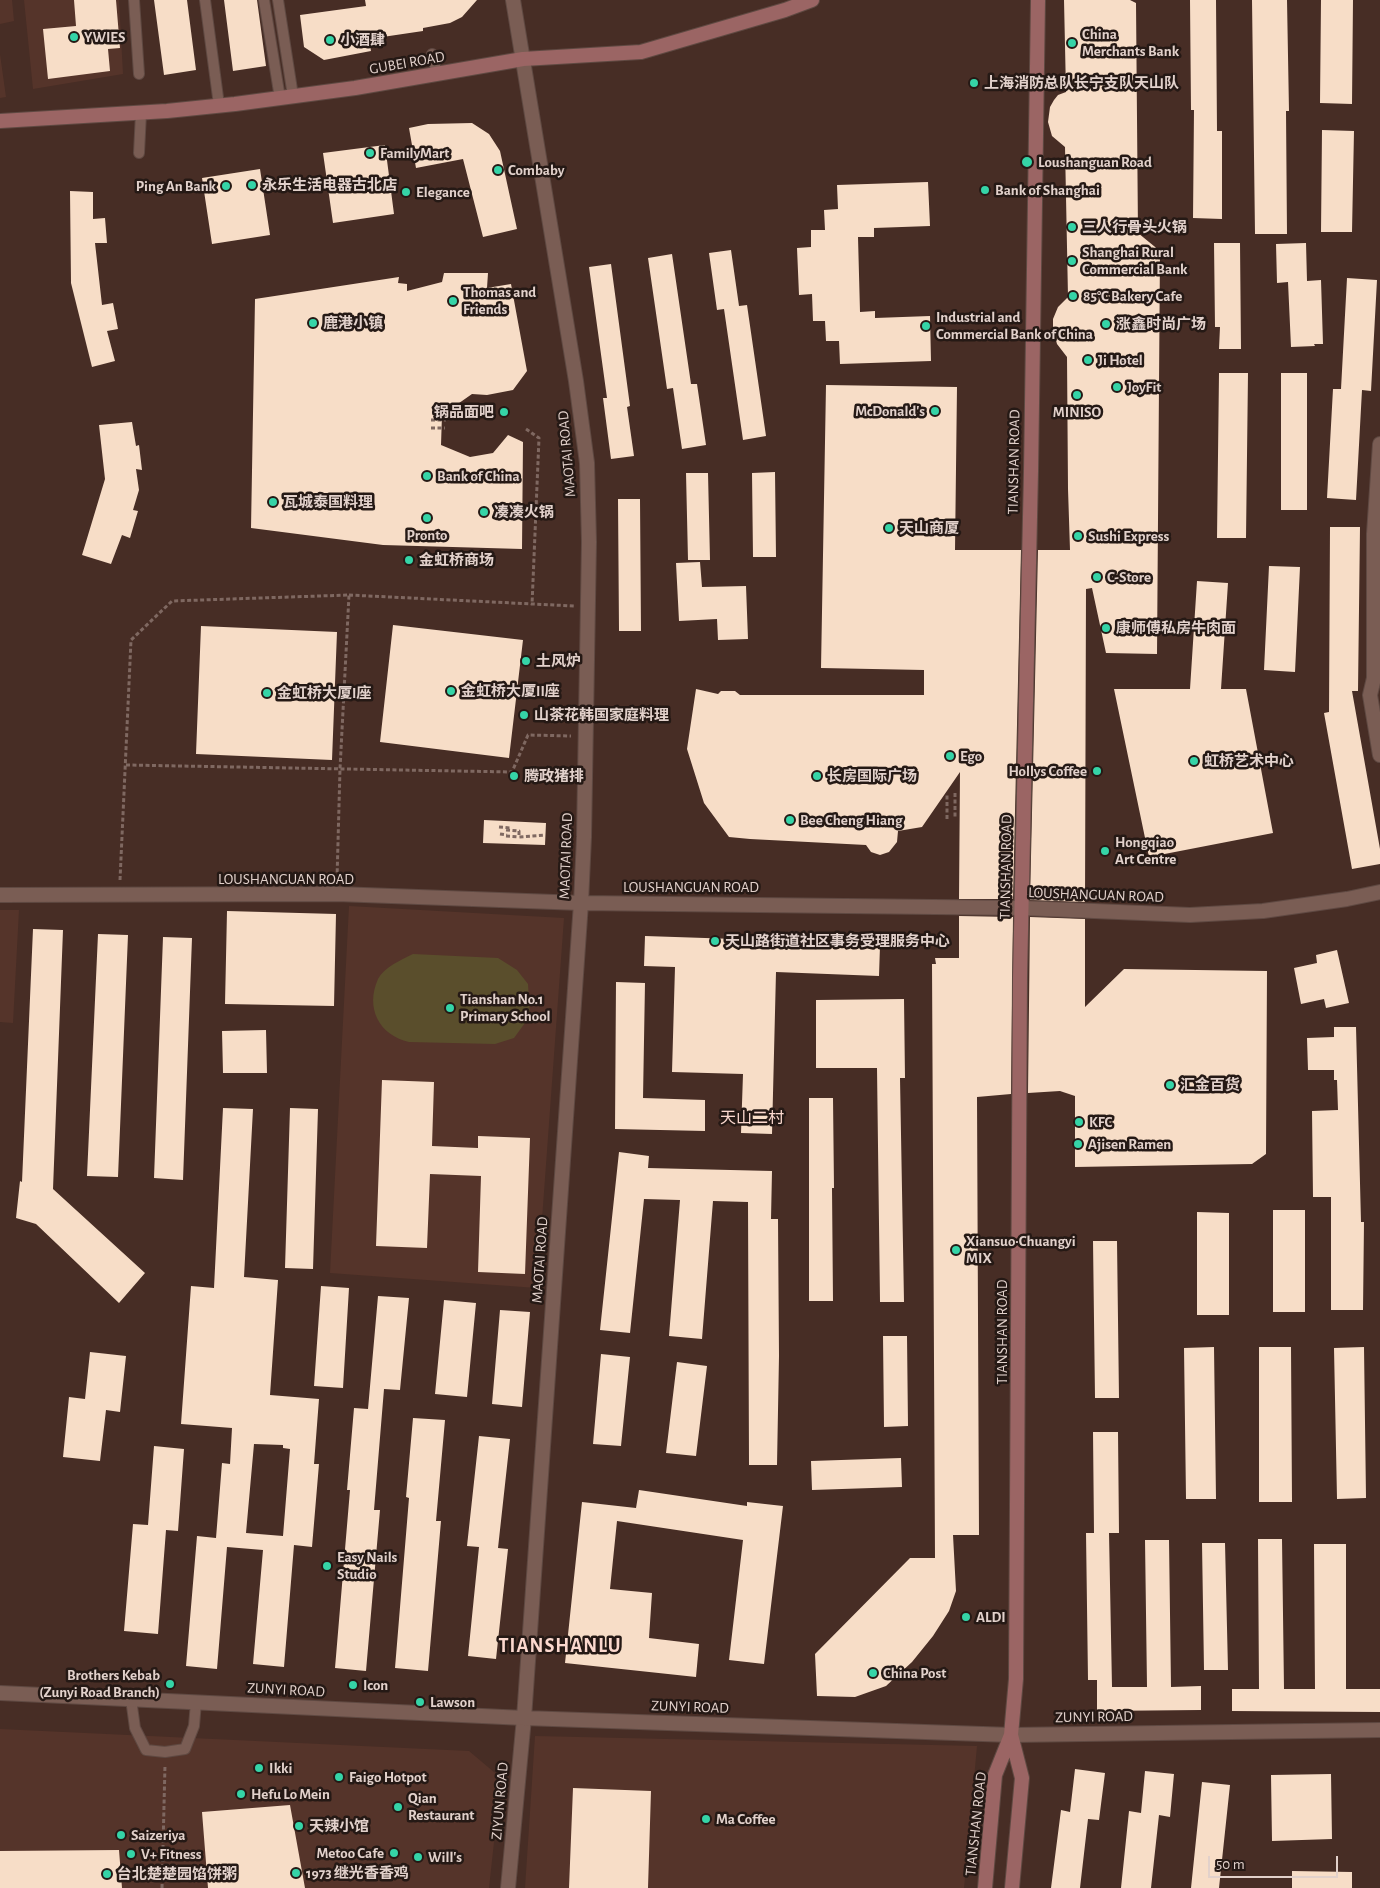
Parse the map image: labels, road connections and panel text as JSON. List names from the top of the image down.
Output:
{
  "streets": {
    "main road": ["GUBEI ROAD", "TIANSHAN ROAD"],
    "street": [
      "MAOTAI ROAD",
      "LOUSHANGUAN ROAD",
      "ZUNYI ROAD",
      "ZIYUN ROAD"
    ]
  },
  "crossings": [
    ["GUBEI ROAD", "MAOTAI ROAD"],
    ["MAOTAI ROAD", "LOUSHANGUAN ROAD"],
    ["MAOTAI ROAD", "ZUNYI ROAD"],
    ["MAOTAI ROAD", "ZIYUN ROAD"],
    ["TIANSHAN ROAD", "LOUSHANGUAN ROAD"],
    ["TIANSHAN ROAD", "ZUNYI ROAD"],
    ["ZUNYI ROAD", "ZIYUN ROAD"]
  ],
  "districts": ["天山二村", "TIANSHANLU"],
  "places": [
    "YWIES",
    "小酒肆",
    "China Merchants Bank",
    "上海消防总队长宁支队天山队",
    "FamilyMart",
    "Loushanguan Road",
    "Combaby",
    "永乐生活电器古北店",
    "Ping An Bank",
    "Bank of Shanghai",
    "Elegance",
    "三人行骨头火锅",
    "Shanghai Rural Commercial Bank",
    "85°C Bakery Cafe",
    "Thomas and Friends",
    "鹿港小镇",
    "涨鑫时尚广场",
    "Industrial and Commercial Bank of China",
    "Ji Hotel",
    "JoyFit",
    "MINISO",
    "McDonald's",
    "锅品面吧",
    "Bank of China",
    "瓦城泰国料理",
    "凑凑火锅",
    "Pronto",
    "天山商厦",
    "Sushi Express",
    "金虹桥商场",
    "C-Store",
    "康师傅私房牛肉面",
    "土风炉",
    "金虹桥大厦II座",
    "金虹桥大厦I座",
    "山茶花韩国家庭料理",
    "Ego",
    "虹桥艺术中心",
    "Hollys Coffee",
    "腾政猪排",
    "长房国际广场",
    "Bee Cheng Hiang",
    "Hongqiao Art Centre",
    "天山路街道社区事务受理服务中心",
    "Tianshan No.1 Primary School",
    "汇金百货",
    "KFC",
    "Ajisen Ramen",
    "Xiansuo·Chuangyi MIX",
    "Easy Nails Studio",
    "ALDI",
    "China Post",
    "Brothers Kebab (Zunyi Road Branch)",
    "Icon",
    "Lawson",
    "Ikki",
    "Faigo Hotpot",
    "Hefu Lo Mein",
    "Qian Restaurant",
    "Ma Coffee",
    "天辣小馆",
    "Saizeriya",
    "Metoo Cafe",
    "V+ Fitness",
    "Will's",
    "1973 继光香香鸡",
    "台北楚楚园馅饼粥"
  ],
  "scale_bar": "50 m"
}
